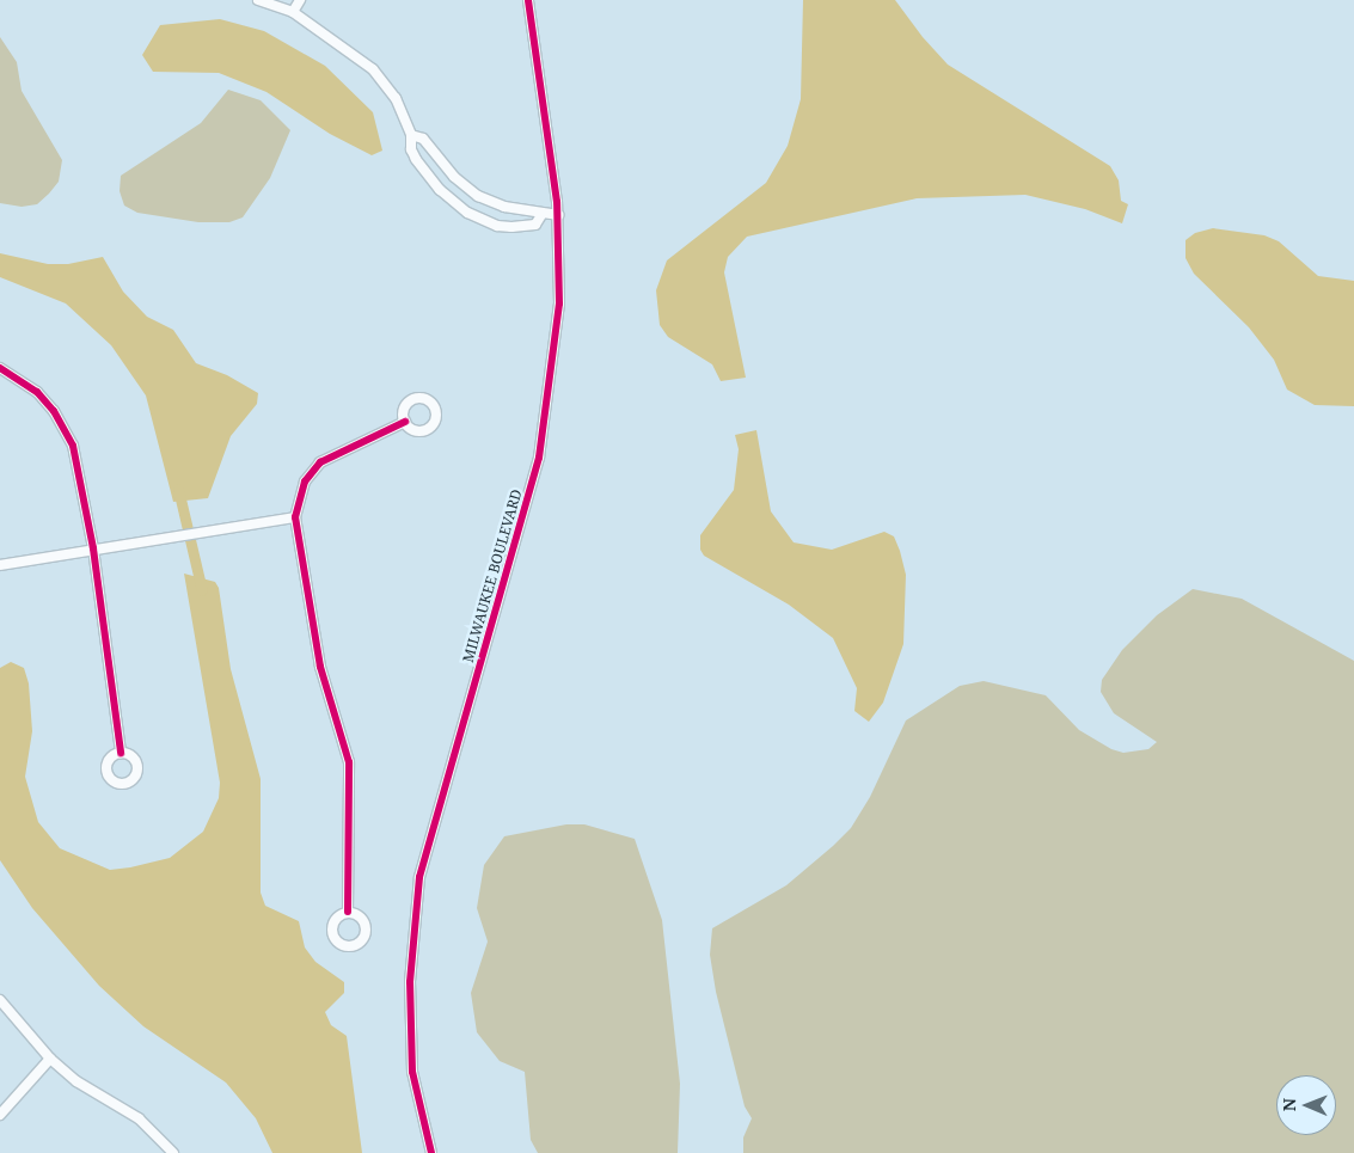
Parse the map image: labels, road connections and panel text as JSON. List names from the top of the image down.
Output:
{
  "streets": {
    "street": ["MILWAUKEE BOULEVARD"]
  },
  "north": "left"
}
